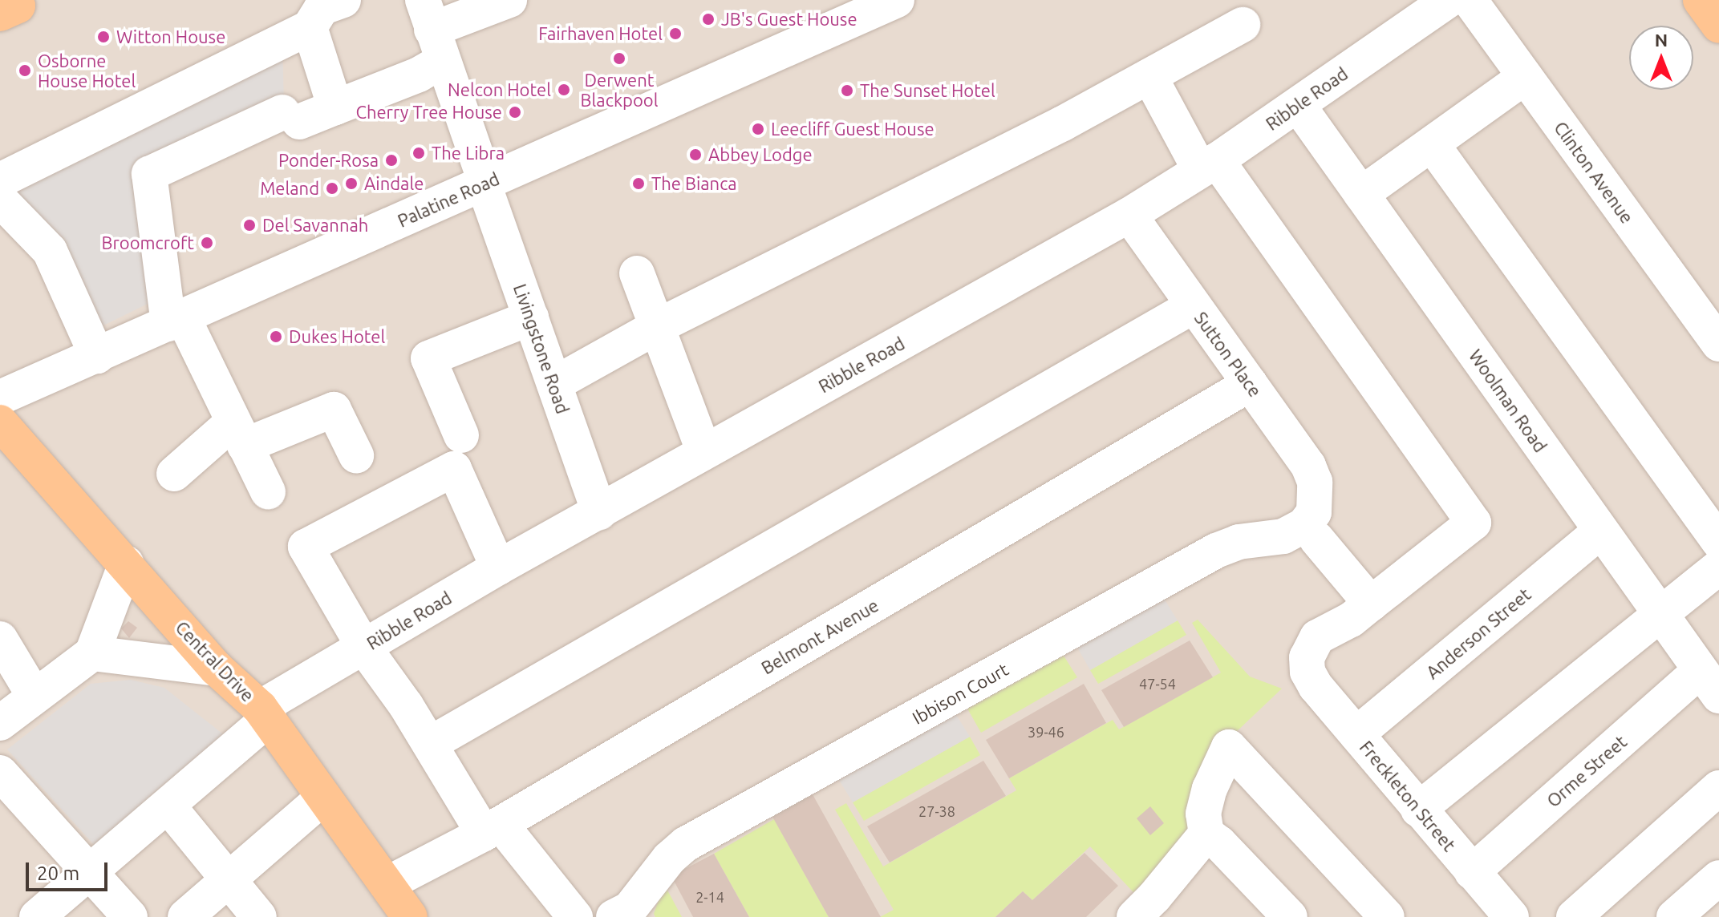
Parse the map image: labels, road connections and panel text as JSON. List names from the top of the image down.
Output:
{
  "streets": {
    "main road": ["Central Drive"],
    "street": [
      "Ribble Road",
      "Clinton Avenue",
      "Palatine Road",
      "Livingstone Road",
      "Sutton Place",
      "Woolman Road",
      "Anderson Street",
      "Belmont Avenue",
      "Ibbison Court",
      "Orme Street",
      "Freckleton Street"
    ]
  },
  "crossings": [
    ["Ribble Road", "Livingstone Road"],
    ["Ribble Road", "Sutton Place"],
    ["Ribble Road", "Woolman Road"],
    ["Ribble Road", "Central Drive"],
    ["Palatine Road", "Livingstone Road"],
    ["Sutton Place", "Belmont Avenue"],
    ["Sutton Place", "Ibbison Court"],
    ["Woolman Road", "Anderson Street"],
    ["Woolman Road", "Orme Street"],
    ["Anderson Street", "Freckleton Street"],
    ["Belmont Avenue", "Central Drive"],
    ["Orme Street", "Freckleton Street"]
  ],
  "places": [
    "JB's Guest House",
    "Fairhaven Hotel",
    "Witton House",
    "Derwent Blackpool",
    "Osborne House Hotel",
    "Nelcon Hotel",
    "The Sunset Hotel",
    "Cherry Tree House",
    "Leecliff Guest House",
    "The Libra",
    "Abbey Lodge",
    "Ponder-Rosa",
    "Aindale",
    "The Bianca",
    "Meland",
    "Del Savannah",
    "Broomcroft",
    "Dukes Hotel"
  ],
  "house_numbers": [
    "47-54",
    "39-46",
    "27-38",
    "2-14"
  ],
  "scale_bar": "20 m",
  "north": "top"
}
